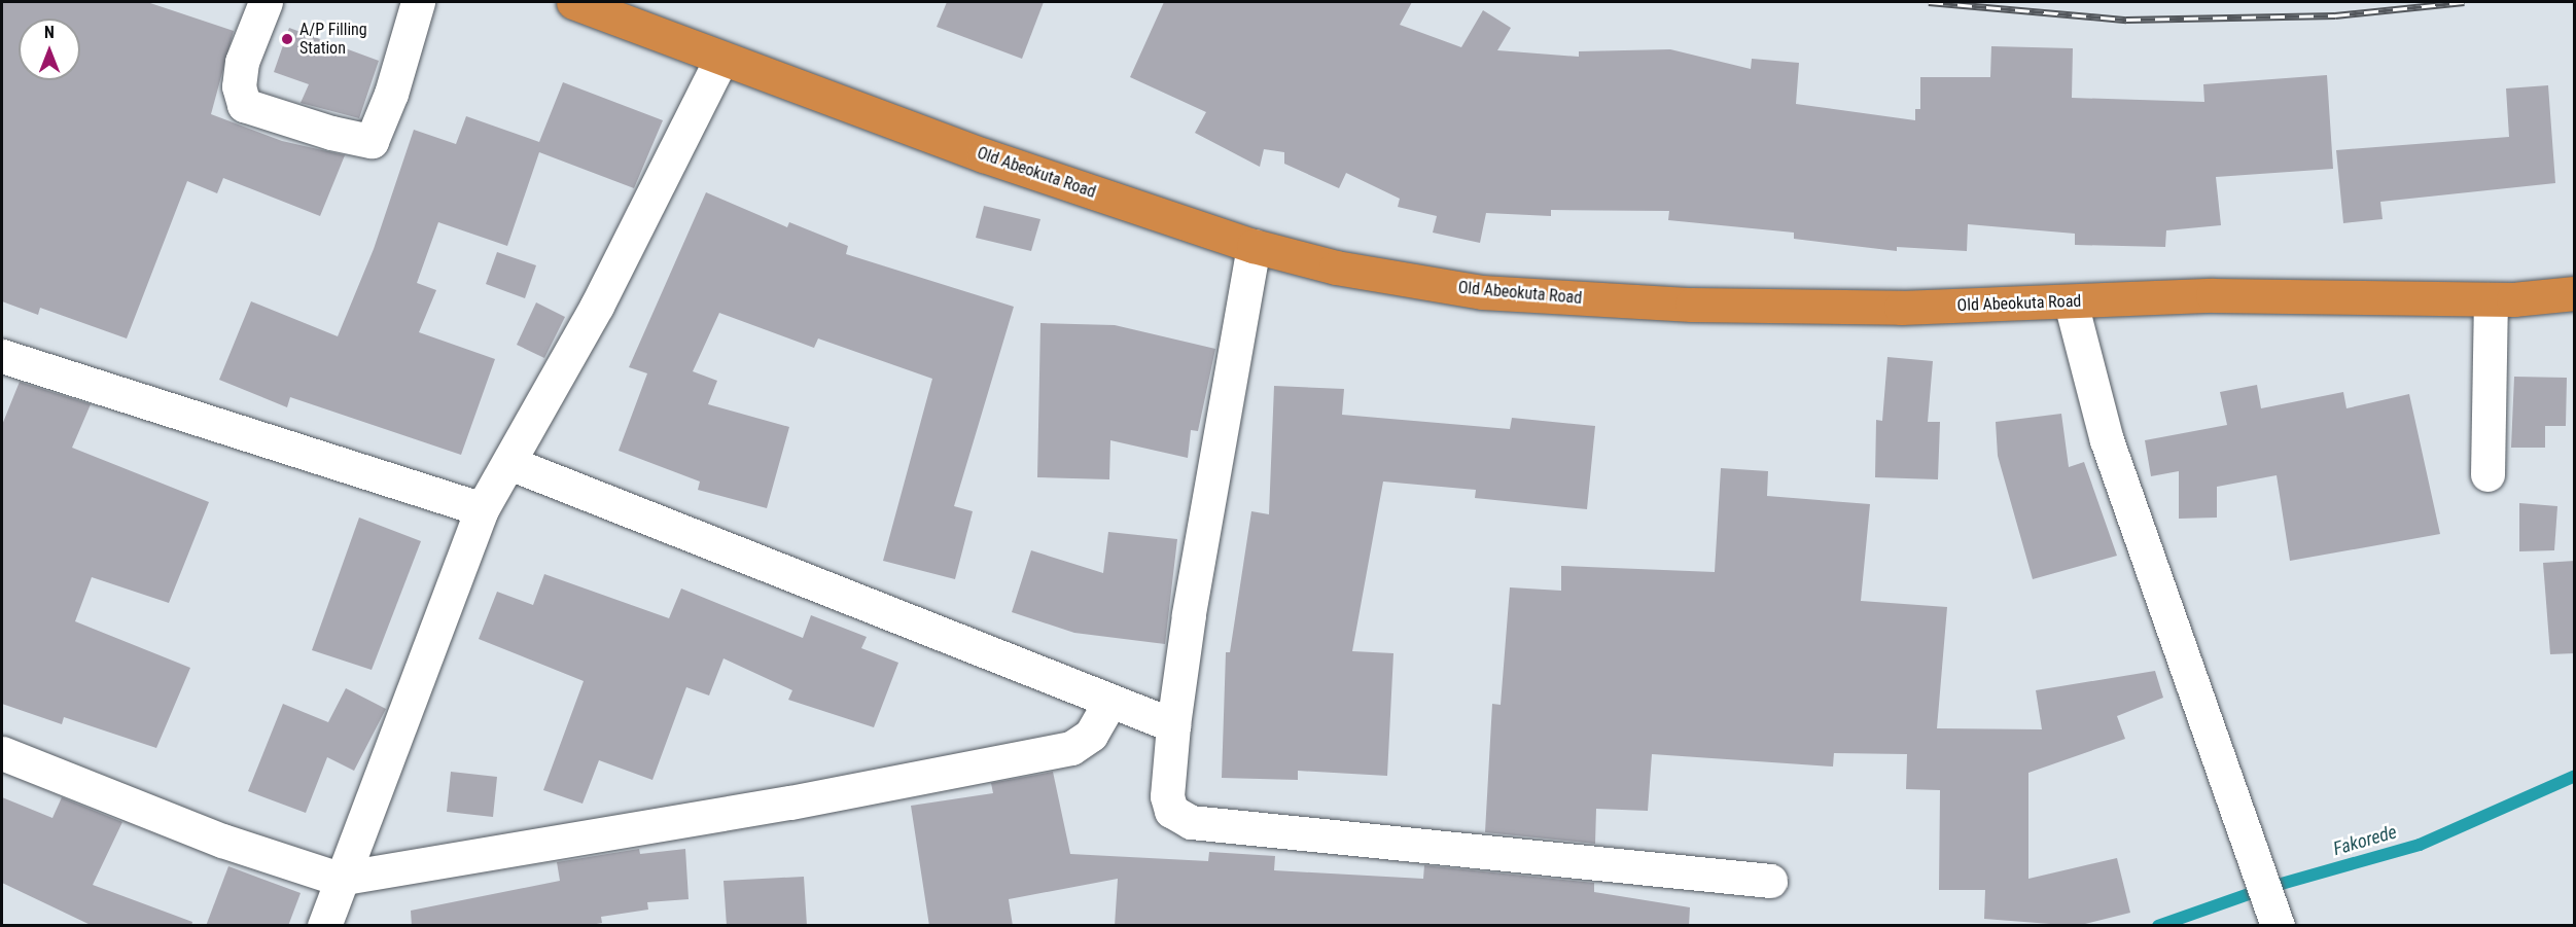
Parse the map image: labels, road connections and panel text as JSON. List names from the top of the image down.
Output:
{
  "streets": {
    "highway": ["Old Abeokuta Road"]
  },
  "water": ["Fakorede"],
  "places": ["A/P Filling Station"],
  "north": "top"
}
